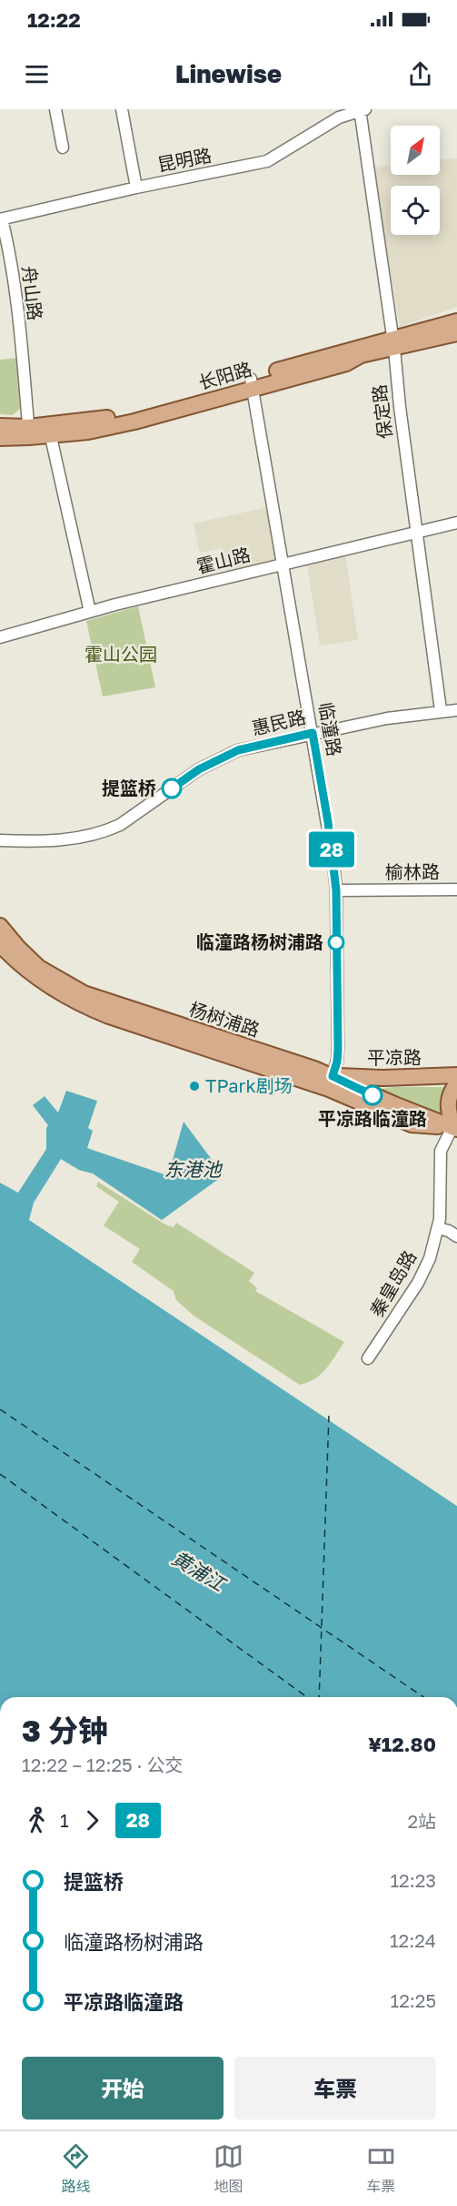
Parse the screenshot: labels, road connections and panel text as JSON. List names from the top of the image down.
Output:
{
  "streets": {
    "main road": ["长阳路", "杨树浦路", "平凉路"],
    "street": [
      "昆明路",
      "舟山路",
      "保定路",
      "霍山路",
      "惠民路",
      "临潼路",
      "榆林路",
      "秦皇岛路"
    ]
  },
  "crossings": [
    ["昆明路", "舟山路"],
    ["昆明路", "保定路"],
    ["舟山路", "长阳路"],
    ["长阳路", "保定路"],
    ["长阳路", "临潼路"],
    ["保定路", "霍山路"],
    ["保定路", "惠民路"],
    ["霍山路", "临潼路"],
    ["惠民路", "临潼路"],
    ["临潼路", "榆林路"],
    ["临潼路", "杨树浦路"],
    ["临潼路", "平凉路"],
    ["杨树浦路", "平凉路"],
    ["杨树浦路", "秦皇岛路"]
  ],
  "water": ["东港池", "黄浦江"],
  "parks": ["霍山公园"],
  "places": [
    "提篮桥",
    "临潼路杨树浦路",
    "TPark剧场",
    "平凉路临潼路"
  ],
  "lines": ["bus line 28"],
  "north": "top right",
  "page": {
    "status": "12:22",
    "header": "Linewise",
    "on_map": "28",
    "heading": ["3 分钟", "12:22 – 12:25 · 公交", "¥12.80"],
    "legs": ["1", "28", "2站"],
    "list": [
      {
        "name": "提篮桥",
        "value": "12:23"
      },
      {
        "name": "临潼路杨树浦路",
        "value": "12:24"
      },
      {
        "name": "平凉路临潼路",
        "value": "12:25"
      }
    ],
    "buttons": ["开始", "车票"],
    "tabs": ["路线", "地图", "车票"]
  }
}
